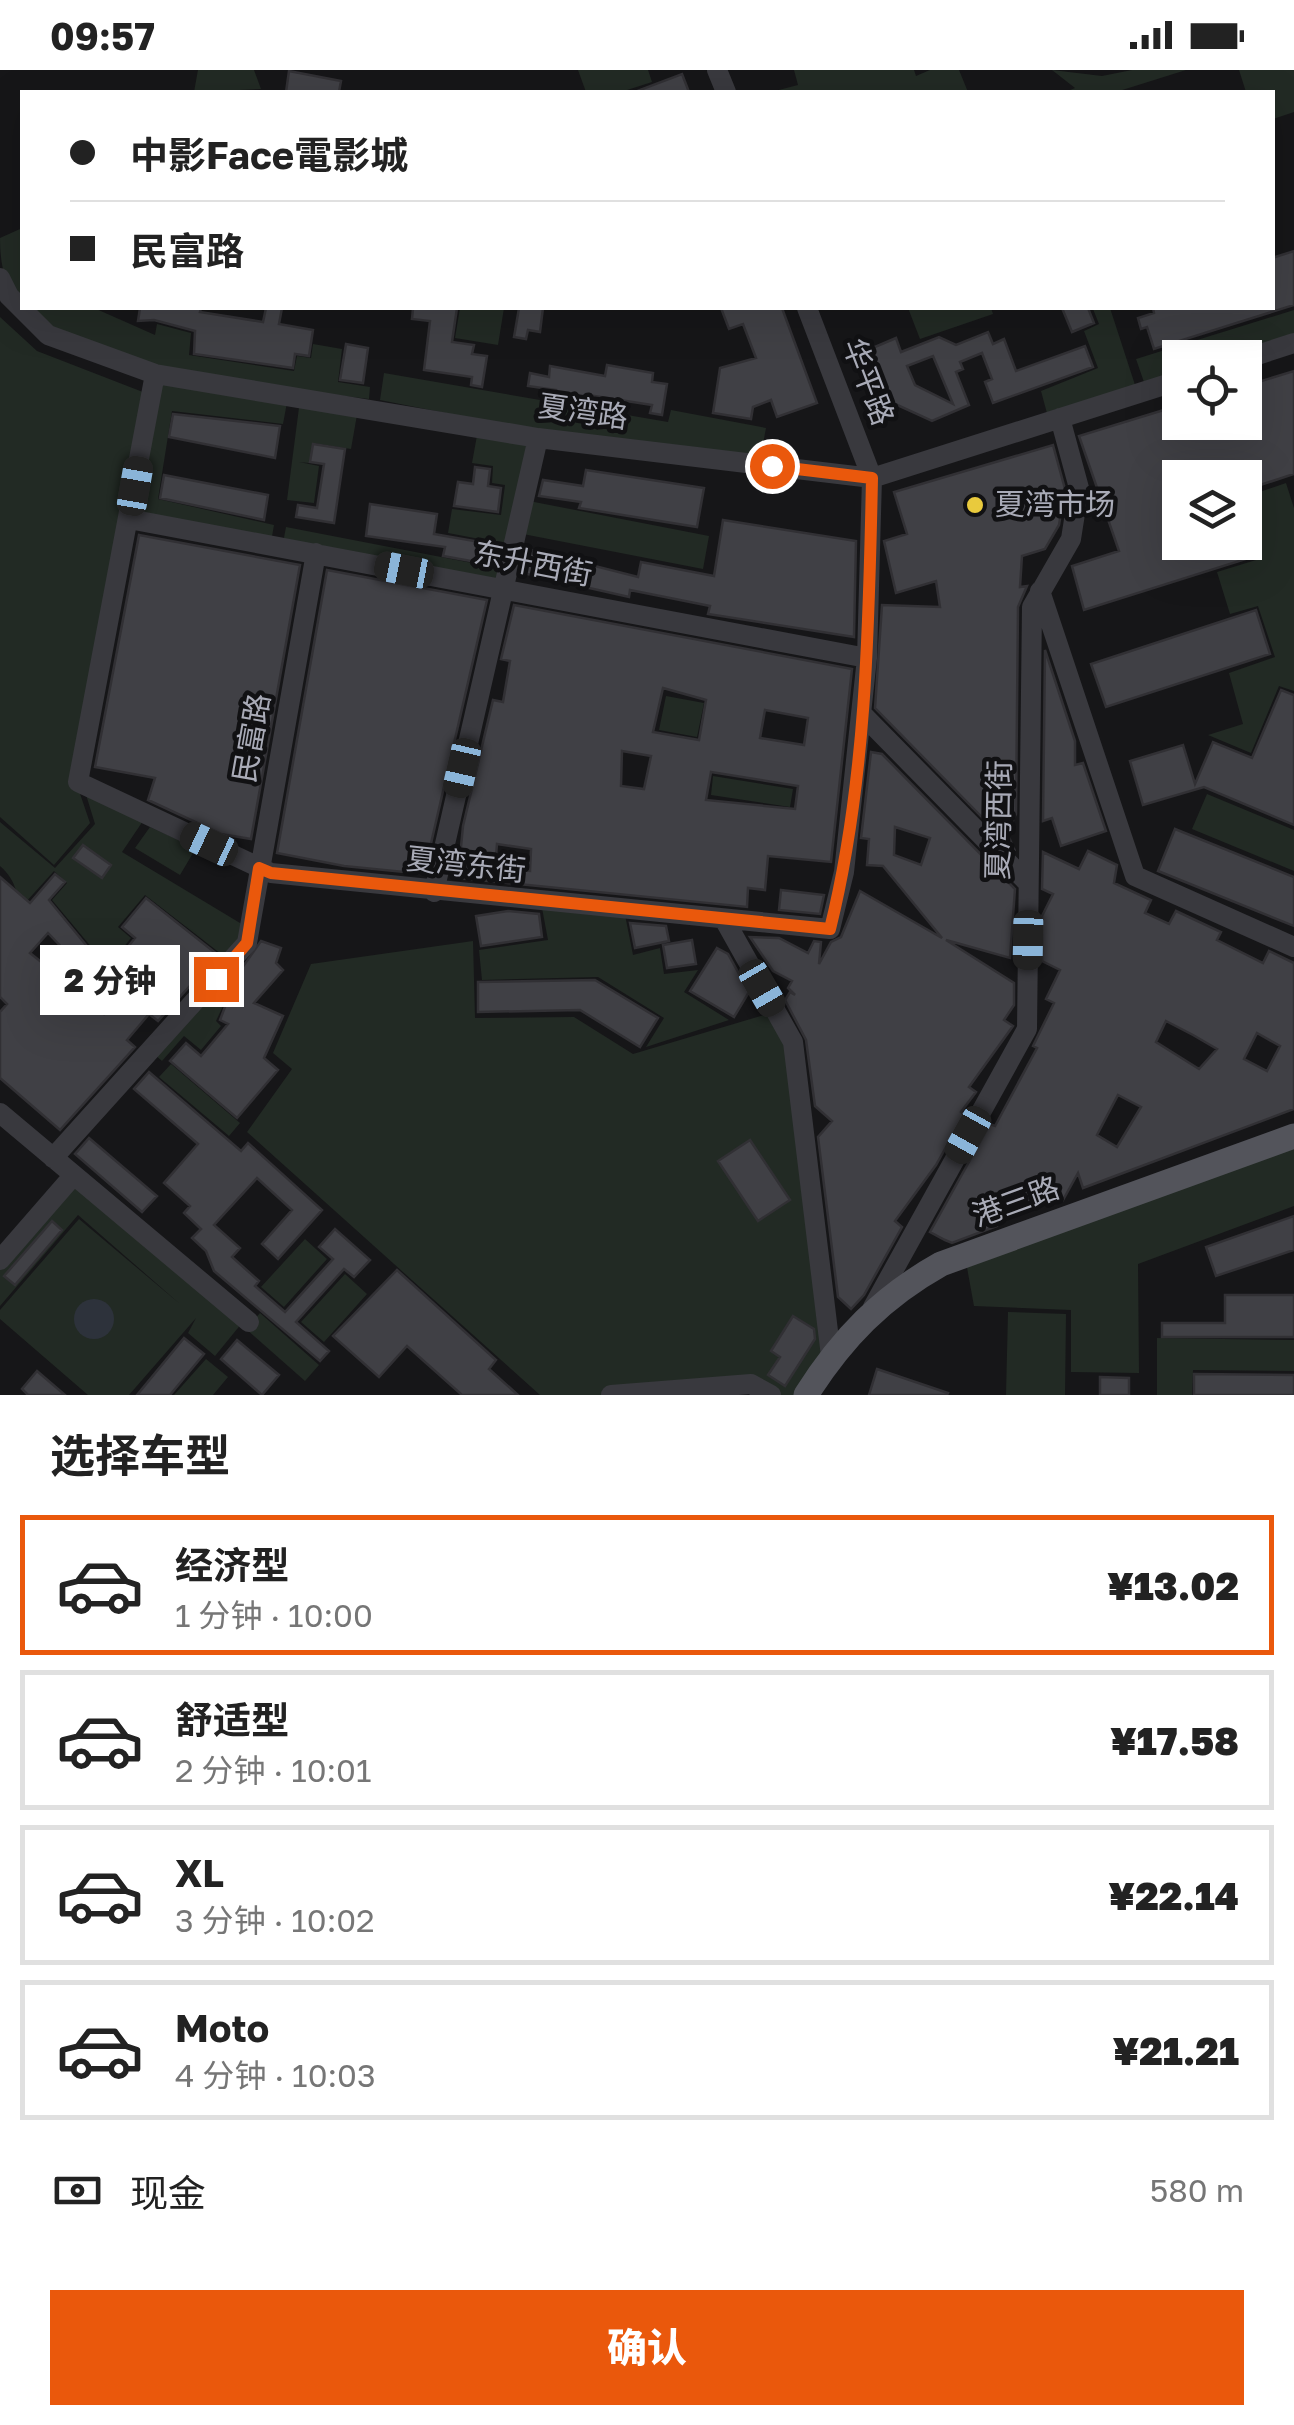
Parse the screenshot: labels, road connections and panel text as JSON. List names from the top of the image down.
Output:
{
  "streets": {
    "main road": ["港三路"],
    "street": [
      "华平路",
      "夏湾路",
      "东升西街",
      "民富路",
      "夏湾西街",
      "夏湾东街"
    ]
  },
  "crossings": [
    ["华平路", "夏湾路"],
    ["华平路", "夏湾东街"],
    ["夏湾路", "夏湾西街"],
    ["夏湾路", "夏湾东街"],
    ["东升西街", "民富路"],
    ["东升西街", "夏湾东街"],
    ["民富路", "夏湾东街"],
    ["夏湾西街", "港三路"]
  ],
  "places": ["夏湾市场"],
  "page": {
    "status": "09:57",
    "banner": ["中影Face電影城", "民富路"],
    "bubble": "2 分钟",
    "heading": "选择车型",
    "list": [
      {
        "name": "经济型",
        "note": "1 分钟 · 10:00",
        "value": "¥13.02"
      },
      {
        "name": "舒适型",
        "note": "2 分钟 · 10:01",
        "value": "¥17.58"
      },
      {
        "name": "XL",
        "note": "3 分钟 · 10:02",
        "value": "¥22.14"
      },
      {
        "name": "Moto",
        "note": "4 分钟 · 10:03",
        "value": "¥21.21"
      }
    ],
    "pay": ["现金", "580 m"],
    "buttons": "确认"
  }
}
